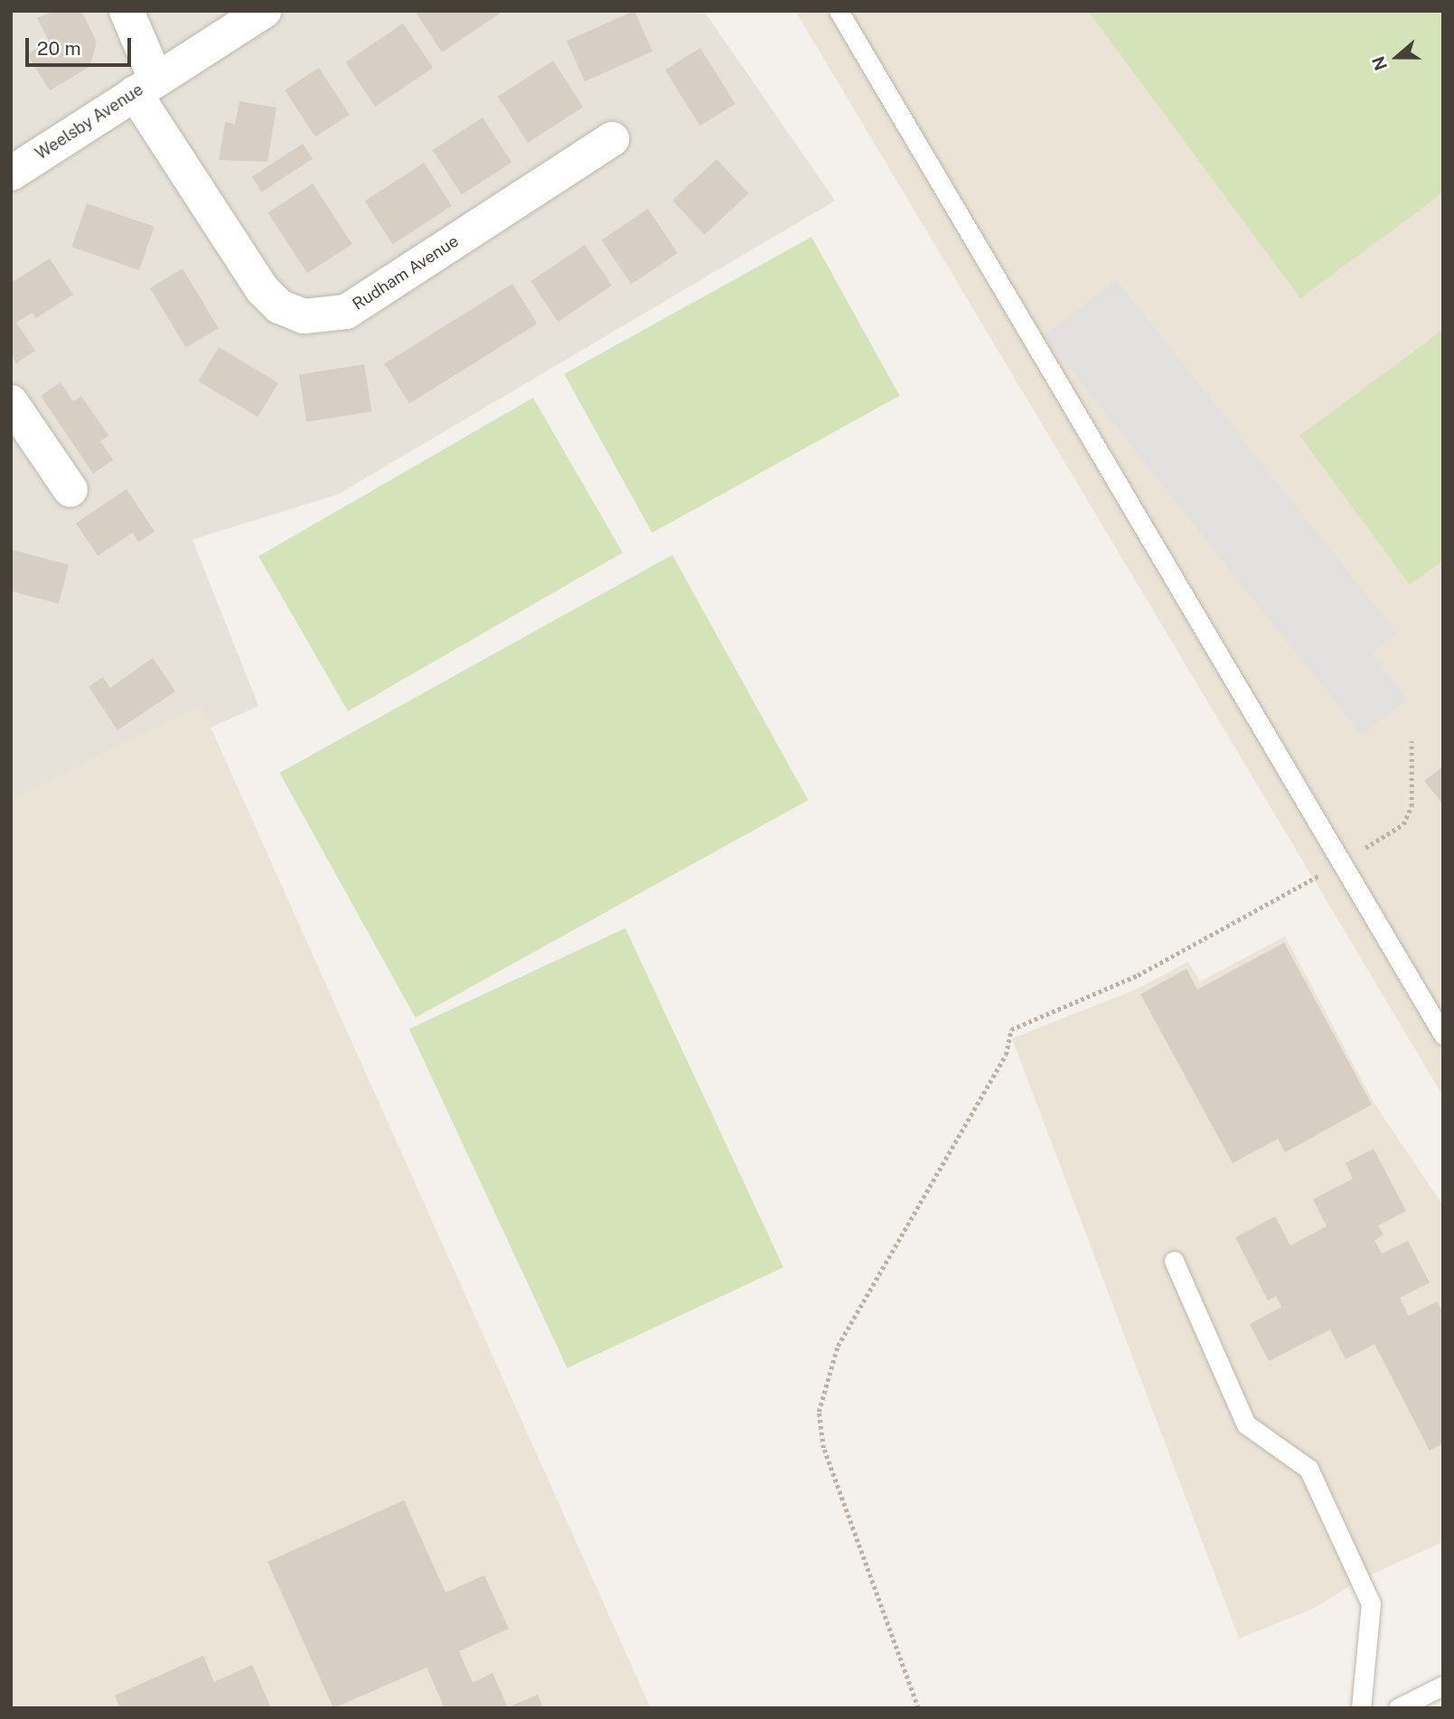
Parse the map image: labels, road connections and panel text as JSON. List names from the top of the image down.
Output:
{
  "streets": {
    "street": ["Weelsby Avenue", "Rudham Avenue"]
  },
  "crossings": [
    ["Weelsby Avenue", "Rudham Avenue"]
  ],
  "scale_bar": "20 m",
  "north": "left"
}
